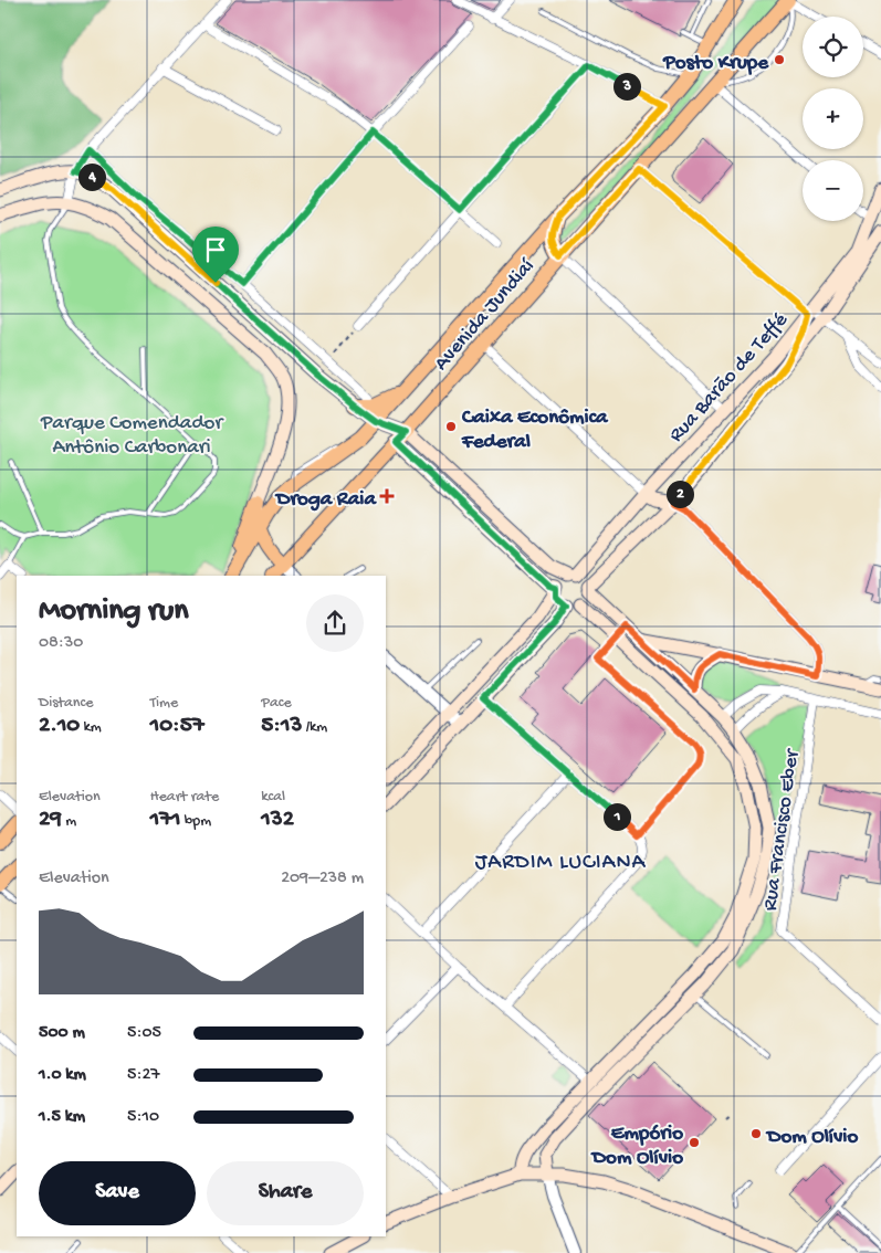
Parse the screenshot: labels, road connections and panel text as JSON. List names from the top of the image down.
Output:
{
  "streets": {
    "main road": ["Avenida Jundiaí", "Rua Barão de Teffé"],
    "street": ["Rua Francisco Eber"]
  },
  "districts": ["JARDIM LUCIANA"],
  "parks": ["Parque Comendador Antônio Carbonari"],
  "places": {
    "other": [
      "Posto Krupe",
      "Caixa Econômica Federal",
      "Dom Olívio",
      "Empório Dom Olívio"
    ],
    "health": ["Droga Raia"]
  },
  "page": {
    "map_buttons": ["+", "−"],
    "pins": [
      "3",
      "4",
      "2",
      "1"
    ],
    "heading": ["Morning run", "08:30"],
    "stats": [
      ["Distance", "2.10 km"],
      ["Time", "10:57"],
      ["Pace", "5:13 /km"],
      ["Elevation", "29 m"],
      ["Heart rate", "171 bpm"],
      ["kcal", "132"]
    ],
    "chart": ["Elevation", "209–238 m"],
    "list": [
      {
        "name": "500 m",
        "note": "5:05"
      },
      {
        "name": "1.0 km",
        "note": "5:27"
      },
      {
        "name": "1.5 km",
        "note": "5:10"
      }
    ],
    "buttons": ["Save", "Share"]
  }
}
